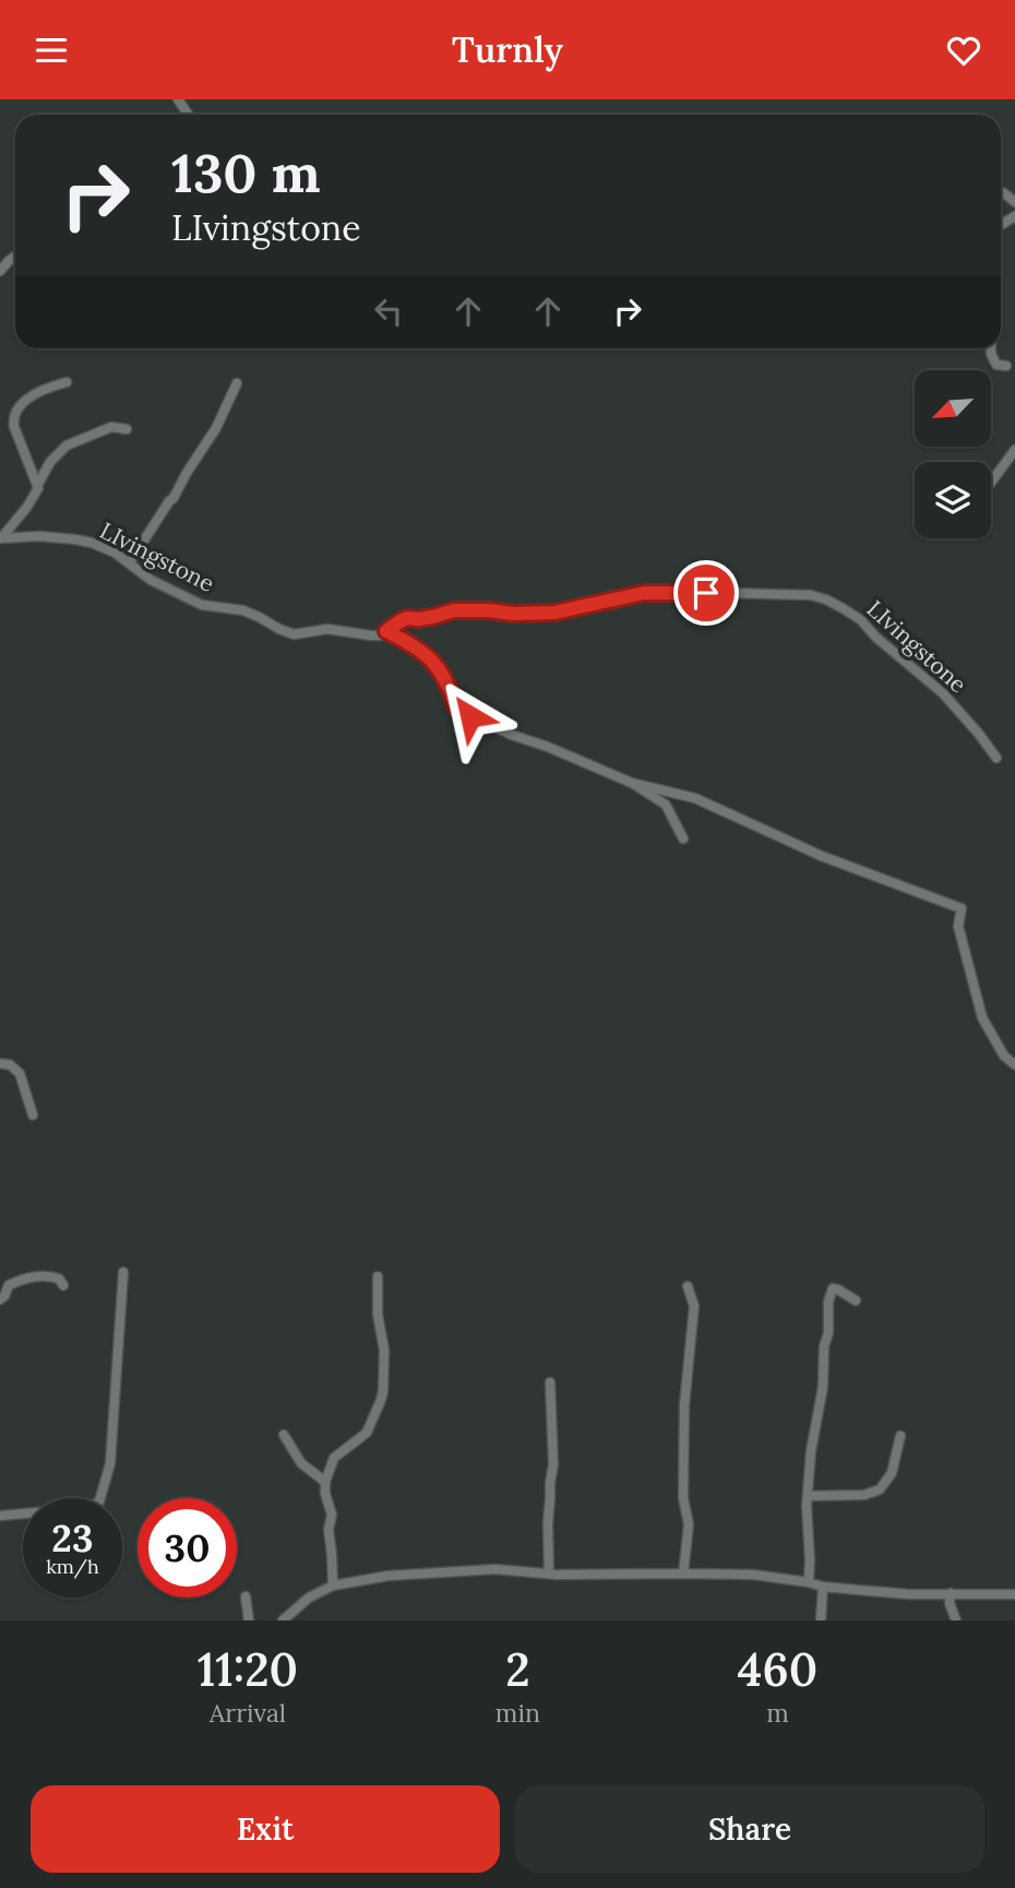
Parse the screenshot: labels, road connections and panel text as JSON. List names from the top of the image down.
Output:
{
  "streets": {
    "street": ["LIvingstone"]
  },
  "north": "bottom left",
  "page": {
    "header": "Turnly",
    "turn": ["130 m", "LIvingstone"],
    "speed": "23 km/h",
    "limit": "30",
    "eta": [
      "11:20",
      "Arrival",
      "2",
      "min",
      "460",
      "m"
    ],
    "buttons": ["Exit", "Share"]
  }
}
